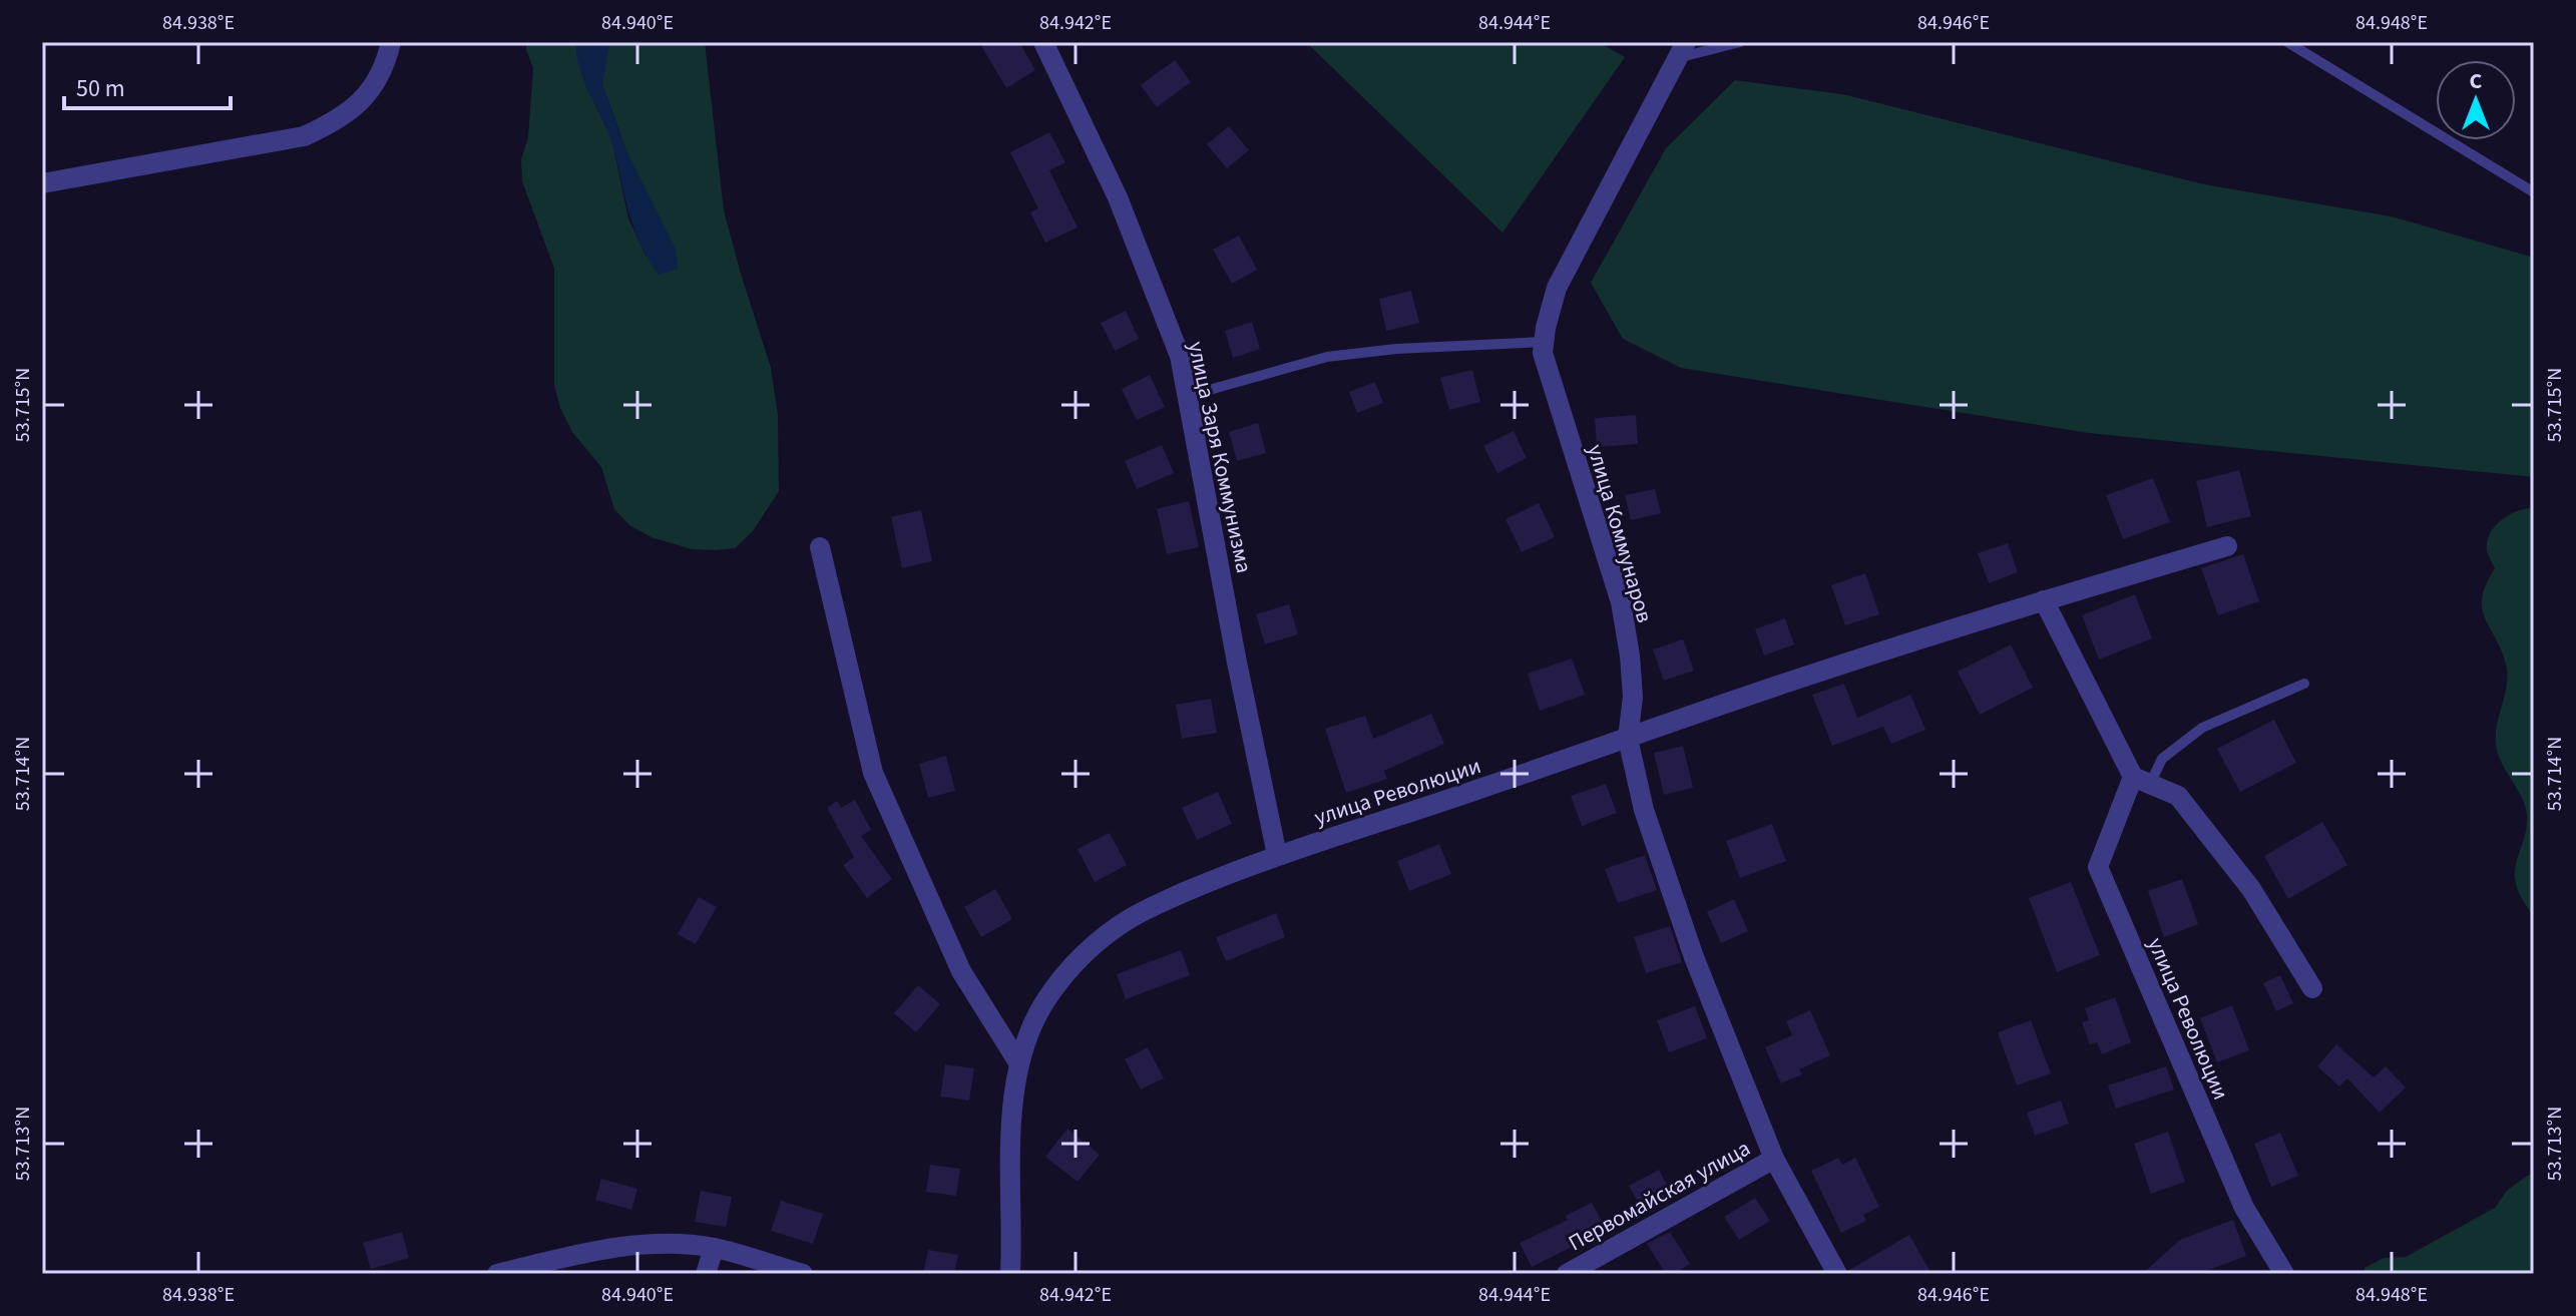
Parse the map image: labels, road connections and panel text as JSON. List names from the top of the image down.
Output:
{
  "streets": {
    "street": [
      "улица Заря Коммунизма",
      "улица Коммунаров",
      "улица Революции",
      "Первомайская улица"
    ]
  },
  "crossings": [
    ["улица Заря Коммунизма", "улица Революции"],
    ["улица Коммунаров", "улица Революции"],
    ["улица Коммунаров", "Первомайская улица"]
  ],
  "scale_bar": "50 m",
  "north": "top",
  "coordinates": [
    "84.938°E",
    "84.940°E",
    "84.942°E",
    "84.944°E",
    "84.946°E",
    "84.948°E",
    "53.715°N",
    "53.714°N",
    "53.713°N"
  ]
}
